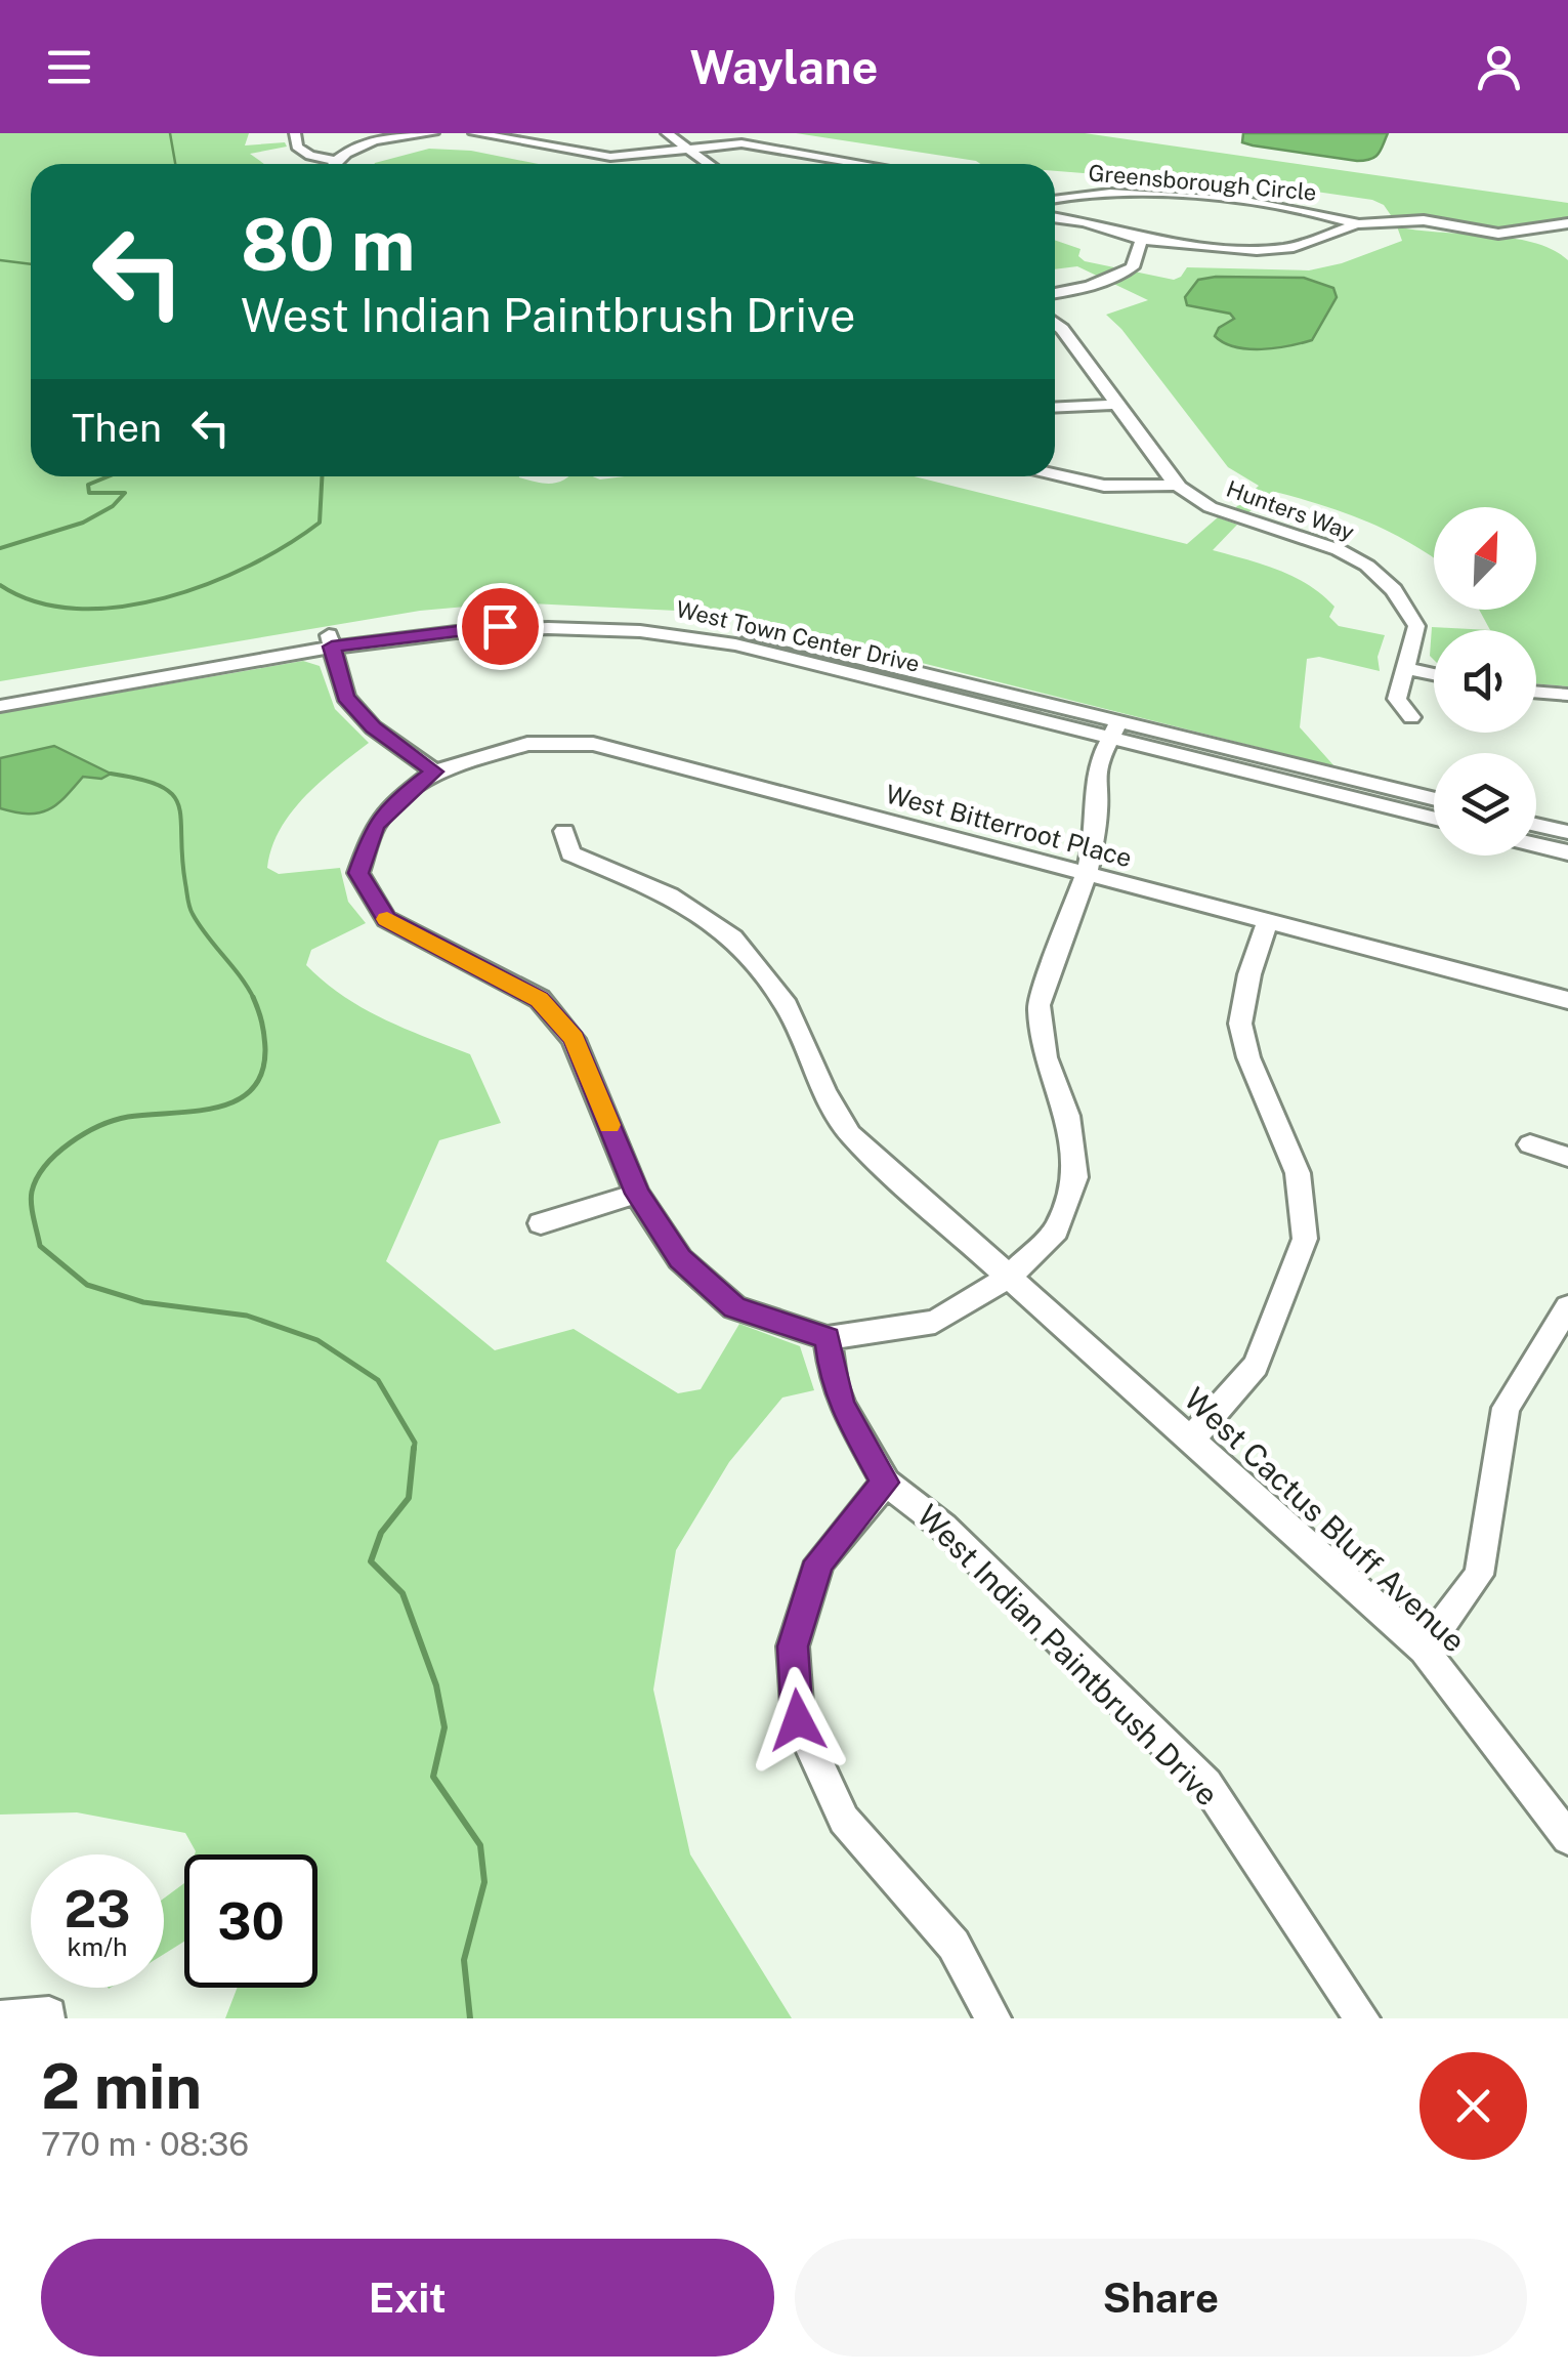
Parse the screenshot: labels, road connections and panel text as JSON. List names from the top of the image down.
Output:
{
  "streets": {
    "street": [
      "Greensborough Circle",
      "Hunters Way",
      "West Town Center Drive",
      "West Bitterroot Place",
      "West Cactus Bluff Avenue",
      "West Indian Paintbrush Drive"
    ]
  },
  "north": "top right",
  "page": {
    "header": "Waylane",
    "turn": ["80 m", "West Indian Paintbrush Drive"],
    "then": "Then",
    "speed": "23 km/h",
    "limit": "30",
    "heading": ["2 min", "770 m · 08:36"],
    "buttons": ["Exit", "Share"]
  }
}
